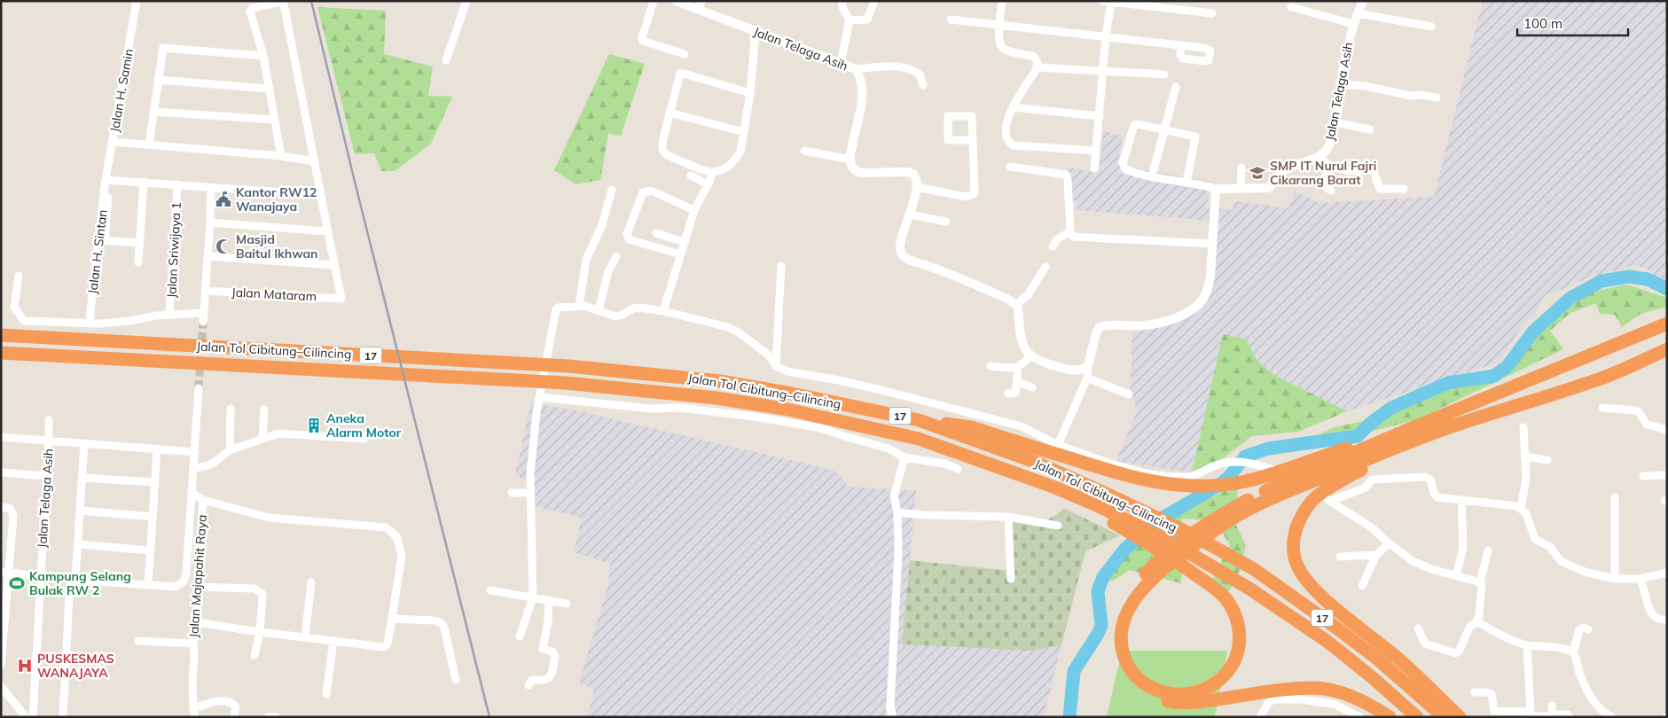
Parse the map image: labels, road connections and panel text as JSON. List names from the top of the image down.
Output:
{
  "streets": {
    "highway": ["Jalan Tol Cibitung–Cilincing", "17"],
    "street": [
      "Jalan Telaga Asih",
      "Jalan H. Samin",
      "Jalan Sriwijaya 1",
      "Jalan H. Sintan",
      "Jalan Mataram",
      "Jalan Majapahit Raya"
    ]
  },
  "crossings": [
    ["Jalan H. Samin", "Jalan H. Sintan"]
  ],
  "places": {
    "school or university": ["SMP IT Nurul Fajri Cikarang Barat"],
    "public building": ["Kantor RW12 Wanajaya"],
    "mosque": ["Masjid Baitul Ikhwan"],
    "building": ["Aneka Alarm Motor"],
    "sports": ["Kampung Selang Bulak RW 2"],
    "hospital": ["PUSKESMAS WANAJAYA"]
  },
  "scale_bar": "100 m"
}
